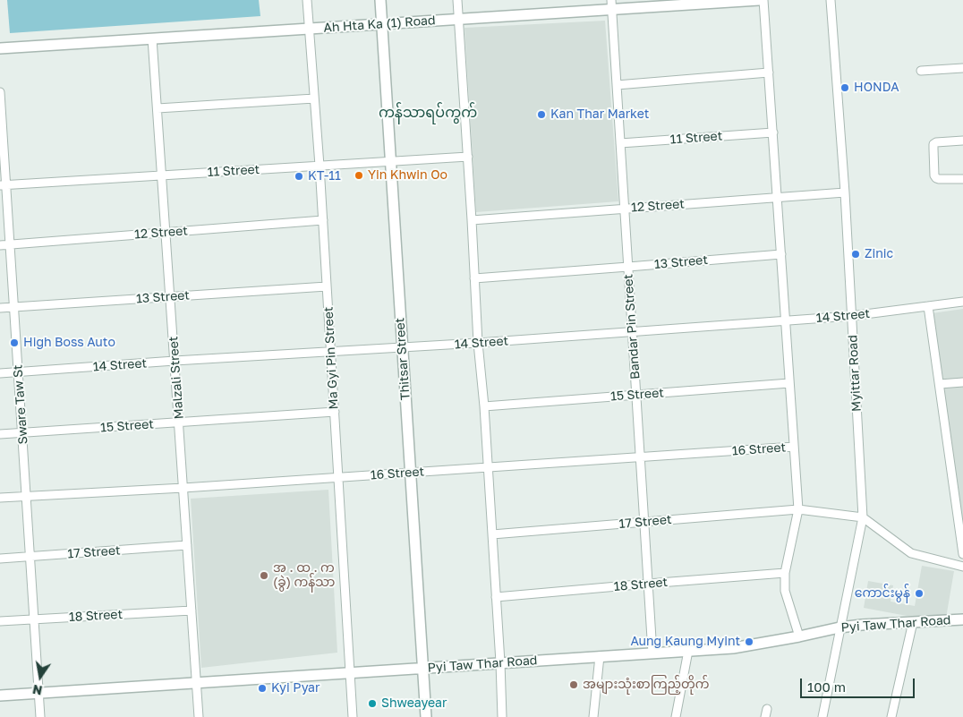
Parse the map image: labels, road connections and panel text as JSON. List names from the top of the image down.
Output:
{
  "streets": {
    "street": [
      "Ah Hta Ka (1) Road",
      "11 Street",
      "12 Street",
      "13 Street",
      "14 Street",
      "Bandar Pin Street",
      "Ma Gyi Pin Street",
      "Thitsar Street",
      "Myittar Road",
      "Malzali Street",
      "15 Street",
      "Sware Taw St",
      "16 Street",
      "17 Street",
      "18 Street",
      "Pyi Taw Thar Road"
    ]
  },
  "crossings": [
    ["Ah Hta Ka (1) Road", "Bandar Pin Street"],
    ["Ah Hta Ka (1) Road", "Ma Gyi Pin Street"],
    ["Ah Hta Ka (1) Road", "Thitsar Street"],
    ["Ah Hta Ka (1) Road", "Malzali Street"],
    ["11 Street", "Bandar Pin Street"],
    ["11 Street", "Ma Gyi Pin Street"],
    ["11 Street", "Thitsar Street"],
    ["11 Street", "Malzali Street"],
    ["11 Street", "Sware Taw St"],
    ["12 Street", "Bandar Pin Street"],
    ["12 Street", "Ma Gyi Pin Street"],
    ["12 Street", "Myittar Road"],
    ["12 Street", "Malzali Street"],
    ["12 Street", "Sware Taw St"],
    ["13 Street", "Bandar Pin Street"],
    ["13 Street", "Ma Gyi Pin Street"],
    ["13 Street", "Malzali Street"],
    ["13 Street", "Sware Taw St"],
    ["14 Street", "Bandar Pin Street"],
    ["14 Street", "Ma Gyi Pin Street"],
    ["14 Street", "Thitsar Street"],
    ["14 Street", "Myittar Road"],
    ["14 Street", "Malzali Street"],
    ["14 Street", "Sware Taw St"],
    ["Bandar Pin Street", "15 Street"],
    ["Bandar Pin Street", "16 Street"],
    ["Bandar Pin Street", "17 Street"],
    ["Bandar Pin Street", "18 Street"],
    ["Bandar Pin Street", "Pyi Taw Thar Road"],
    ["Ma Gyi Pin Street", "15 Street"],
    ["Ma Gyi Pin Street", "16 Street"],
    ["Ma Gyi Pin Street", "Pyi Taw Thar Road"],
    ["Thitsar Street", "16 Street"],
    ["Thitsar Street", "Pyi Taw Thar Road"],
    ["Myittar Road", "17 Street"],
    ["Myittar Road", "Pyi Taw Thar Road"],
    ["Malzali Street", "15 Street"],
    ["Malzali Street", "16 Street"],
    ["Malzali Street", "17 Street"],
    ["Malzali Street", "18 Street"],
    ["Malzali Street", "Pyi Taw Thar Road"],
    ["15 Street", "Sware Taw St"],
    ["Sware Taw St", "16 Street"],
    ["Sware Taw St", "17 Street"],
    ["Sware Taw St", "18 Street"],
    ["Sware Taw St", "Pyi Taw Thar Road"]
  ],
  "districts": ["ကန်သာရပ်ကွက်"],
  "places": [
    "HONDA",
    "Kan Thar Market",
    "Yin Khwin Oo",
    "KT-11",
    "Zinic",
    "High Boss Auto",
    "အ . ထ . က (ခွဲ) ကန်သာ",
    "ကောင်းမွန်",
    "Aung Kaung Myint",
    "အများသုံးစာကြည့်တိုက်",
    "Kyi Pyar",
    "Shweayear"
  ],
  "scale_bar": "100 m",
  "north": "bottom"
}
